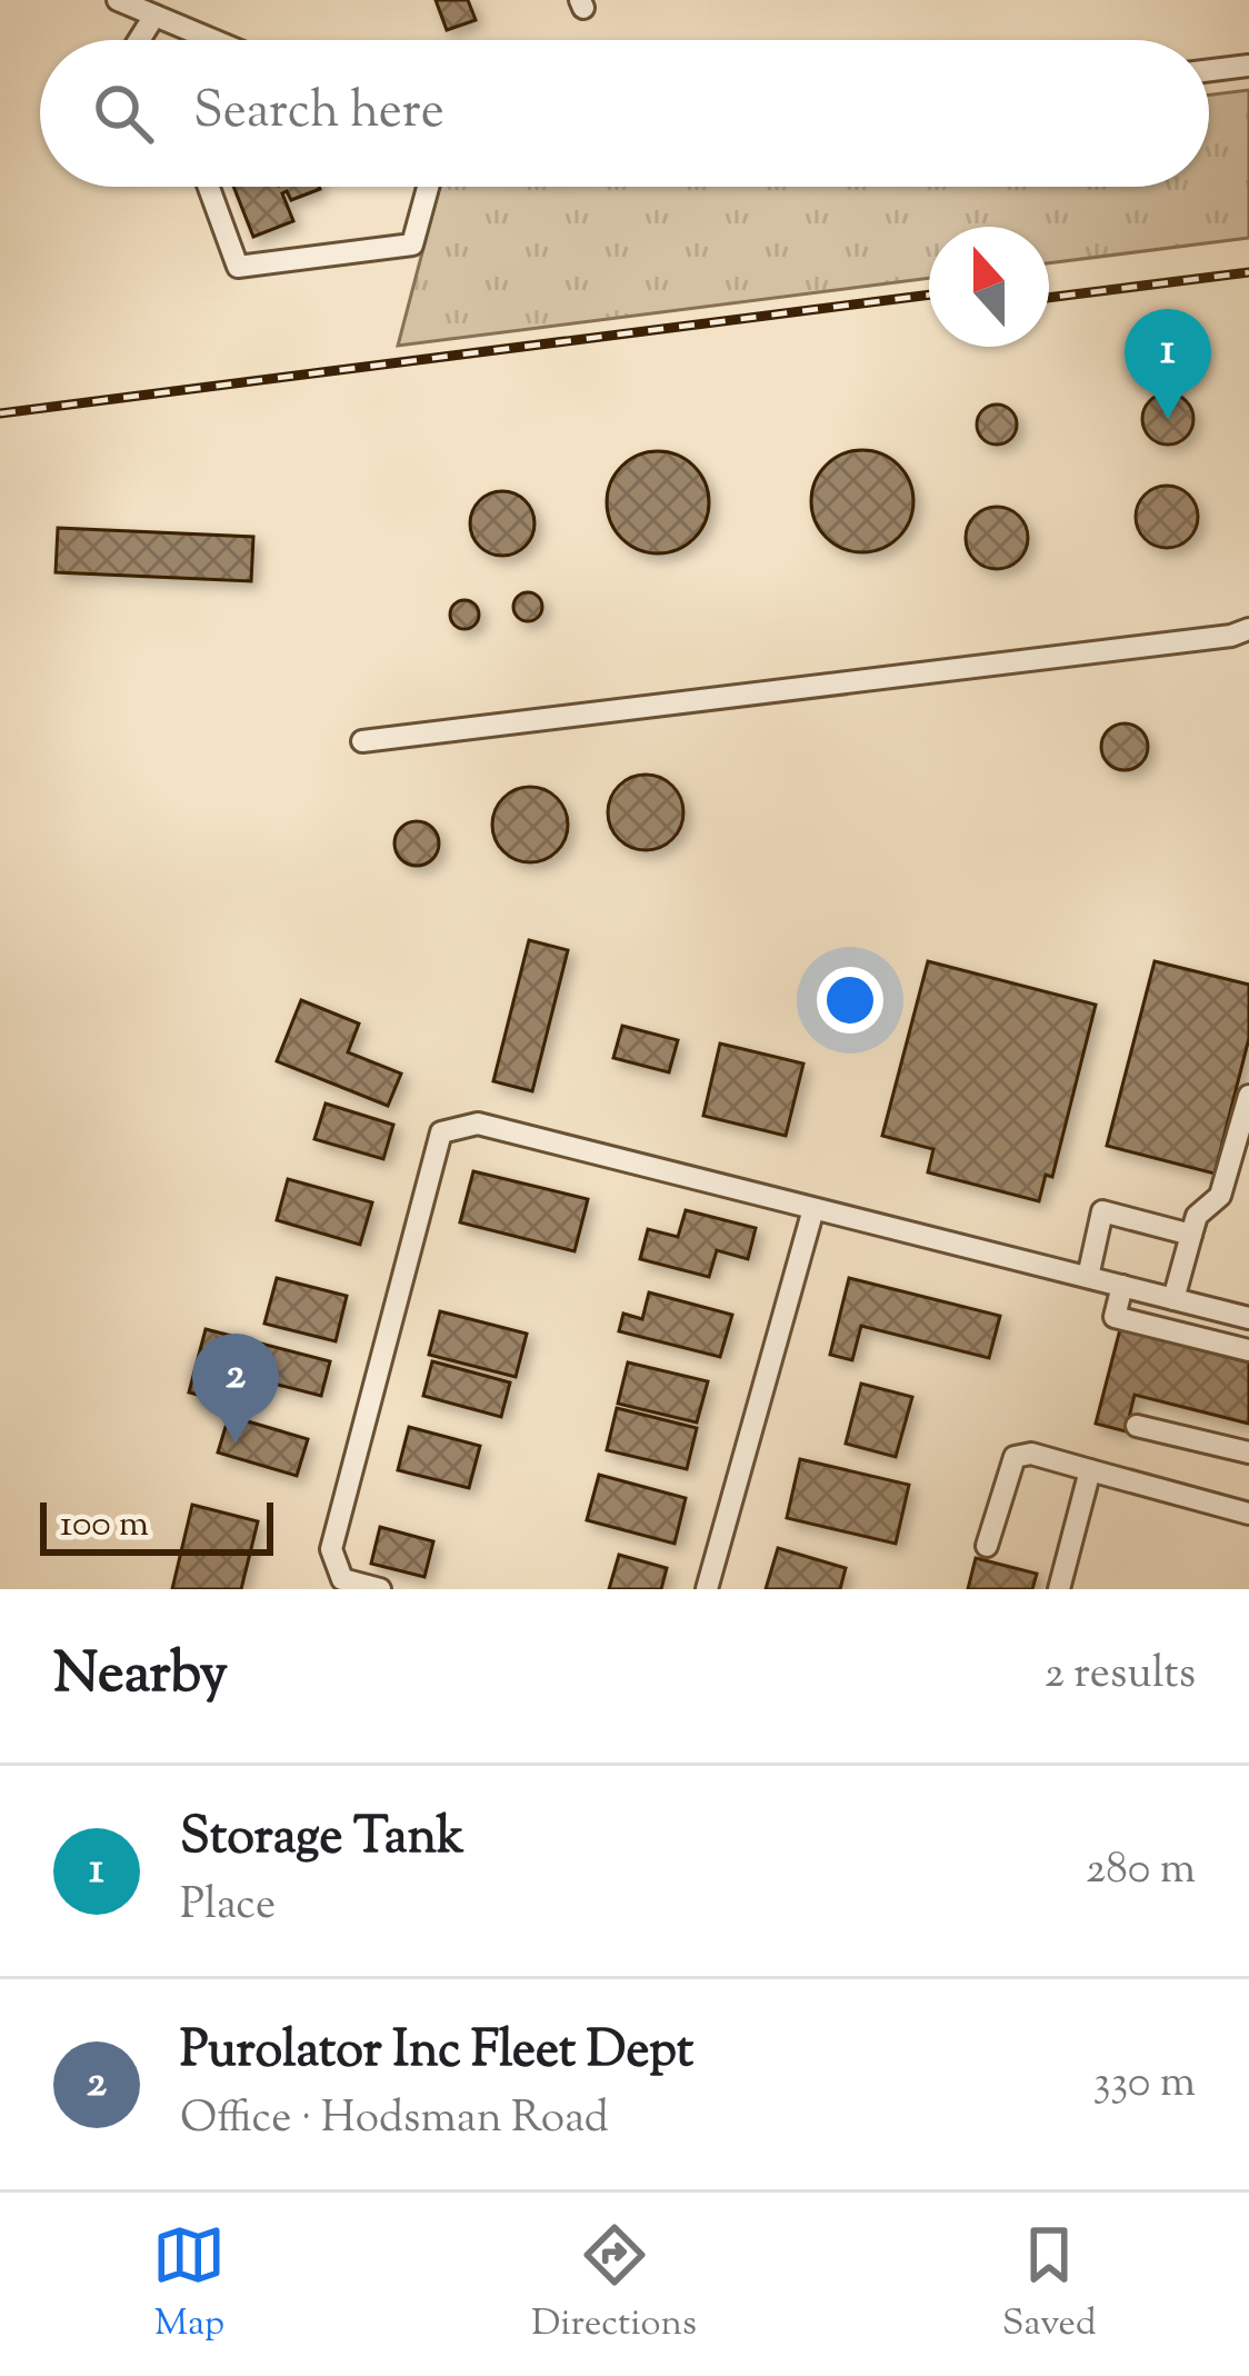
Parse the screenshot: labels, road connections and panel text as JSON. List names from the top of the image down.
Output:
{
  "scale_bar": "100 m",
  "north": "top",
  "page": {
    "search": "Search here",
    "pins": ["1", "2"],
    "scale": "100 m",
    "heading": ["Nearby", "2 results"],
    "list": [
      {
        "mark": "1",
        "name": "Storage Tank",
        "note": "Place",
        "value": "280 m"
      },
      {
        "mark": "2",
        "name": "Purolator Inc Fleet Dept",
        "note": "Office · Hodsman Road",
        "value": "330 m"
      }
    ],
    "nav": ["Map", "Directions", "Saved"]
  }
}
